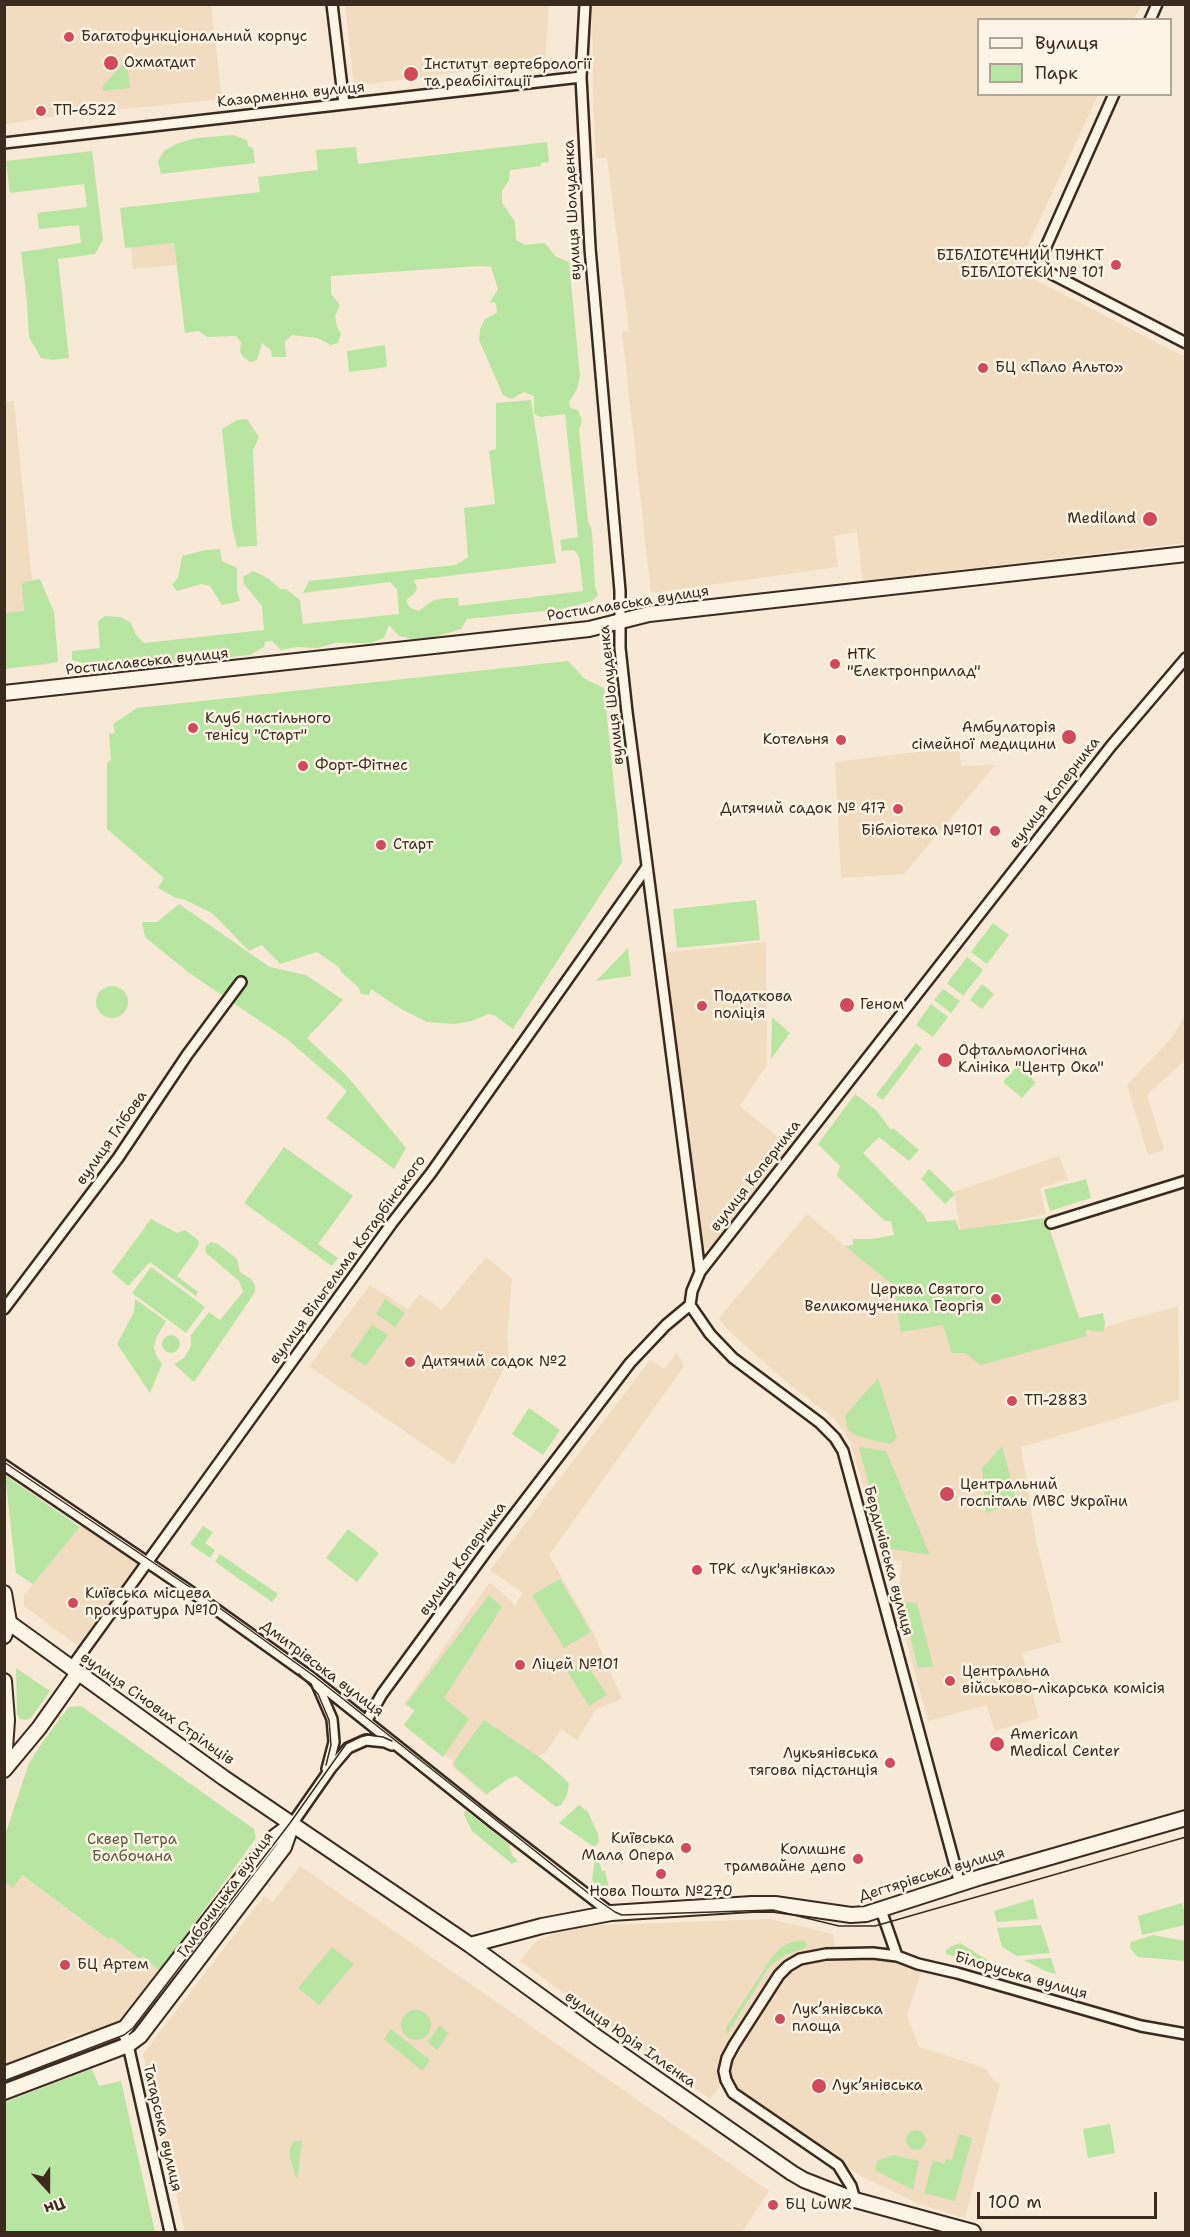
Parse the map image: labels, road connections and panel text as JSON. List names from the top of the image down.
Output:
{
  "streets": {
    "main road": [
      "Ростиславська вулиця",
      "вулиця Січових Стрільців",
      "Дегтярівська вулиця",
      "Глибочицька вулиця",
      "вулиця Юрія Іллєнка"
    ],
    "street": [
      "Казарменна вулиця",
      "вулиця Шолуденка",
      "вулиця Коперника",
      "вулиця Глібова",
      "вулиця Вільгельма Котарбінського",
      "Бердичівська вулиця",
      "Дмитрівська вулиця",
      "Білоруська вулиця",
      "Татарська вулиця"
    ]
  },
  "crossings": [
    ["Казарменна вулиця", "вулиця Шолуденка"],
    ["вулиця Шолуденка", "Ростиславська вулиця"],
    ["вулиця Шолуденка", "вулиця Коперника"],
    ["вулиця Шолуденка", "вулиця Вільгельма Котарбінського"],
    ["вулиця Коперника", "Бердичівська вулиця"],
    ["вулиця Коперника", "Дмитрівська вулиця"],
    ["вулиця Вільгельма Котарбінського", "Дмитрівська вулиця"],
    ["вулиця Вільгельма Котарбінського", "вулиця Січових Стрільців"],
    ["Бердичівська вулиця", "Дегтярівська вулиця"],
    ["Дмитрівська вулиця", "Дегтярівська вулиця"],
    ["вулиця Січових Стрільців", "Глибочицька вулиця"],
    ["вулиця Січових Стрільців", "вулиця Юрія Іллєнка"],
    ["Дегтярівська вулиця", "вулиця Юрія Іллєнка"],
    ["Глибочицька вулиця", "вулиця Юрія Іллєнка"],
    ["Глибочицька вулиця", "Татарська вулиця"]
  ],
  "parks": ["Сквер Петра Болбочана"],
  "places": [
    "Багатофункціональний корпус",
    "Охматдит",
    "Інститут вертебрології та реабілітації",
    "ТП-6522",
    "БІБЛІОТЕЧНИЙ ПУНКТ БІБЛІОТЕКИ № 101",
    "БЦ «Пало Альто»",
    "Mediland",
    "НТК \"Електронприлад\"",
    "Клуб настільного тенісу \"Старт\"",
    "Амбулаторія сімейної медицини",
    "Котельня",
    "Форт-Фітнес",
    "Дитячий садок № 417",
    "Бібліотека №101",
    "Старт",
    "Геном",
    "Податкова поліція",
    "Офтальмологічна Клініка \"Центр Ока\"",
    "Церква Святого Великомученика Георгія",
    "Дитячий садок №2",
    "ТП-2883",
    "Центральний госпіталь МВС України",
    "ТРК «Лук'янівка»",
    "Київська місцева прокуратура №10",
    "Ліцей №101",
    "Центральна військово-лікарська комісія",
    "American Medical Center",
    "Лукьянiвська тягова пiдстанцiя",
    "Київська Мала Опера",
    "Колишнє трамвайне депо",
    "Нова Пошта №270",
    "БЦ Артем",
    "Лукʼянівська площа",
    "Лукʼянівська",
    "БЦ LuWR"
  ],
  "legend": ["Вулиця", "Парк"],
  "scale_bar": "100 m",
  "north": "bottom"
}
